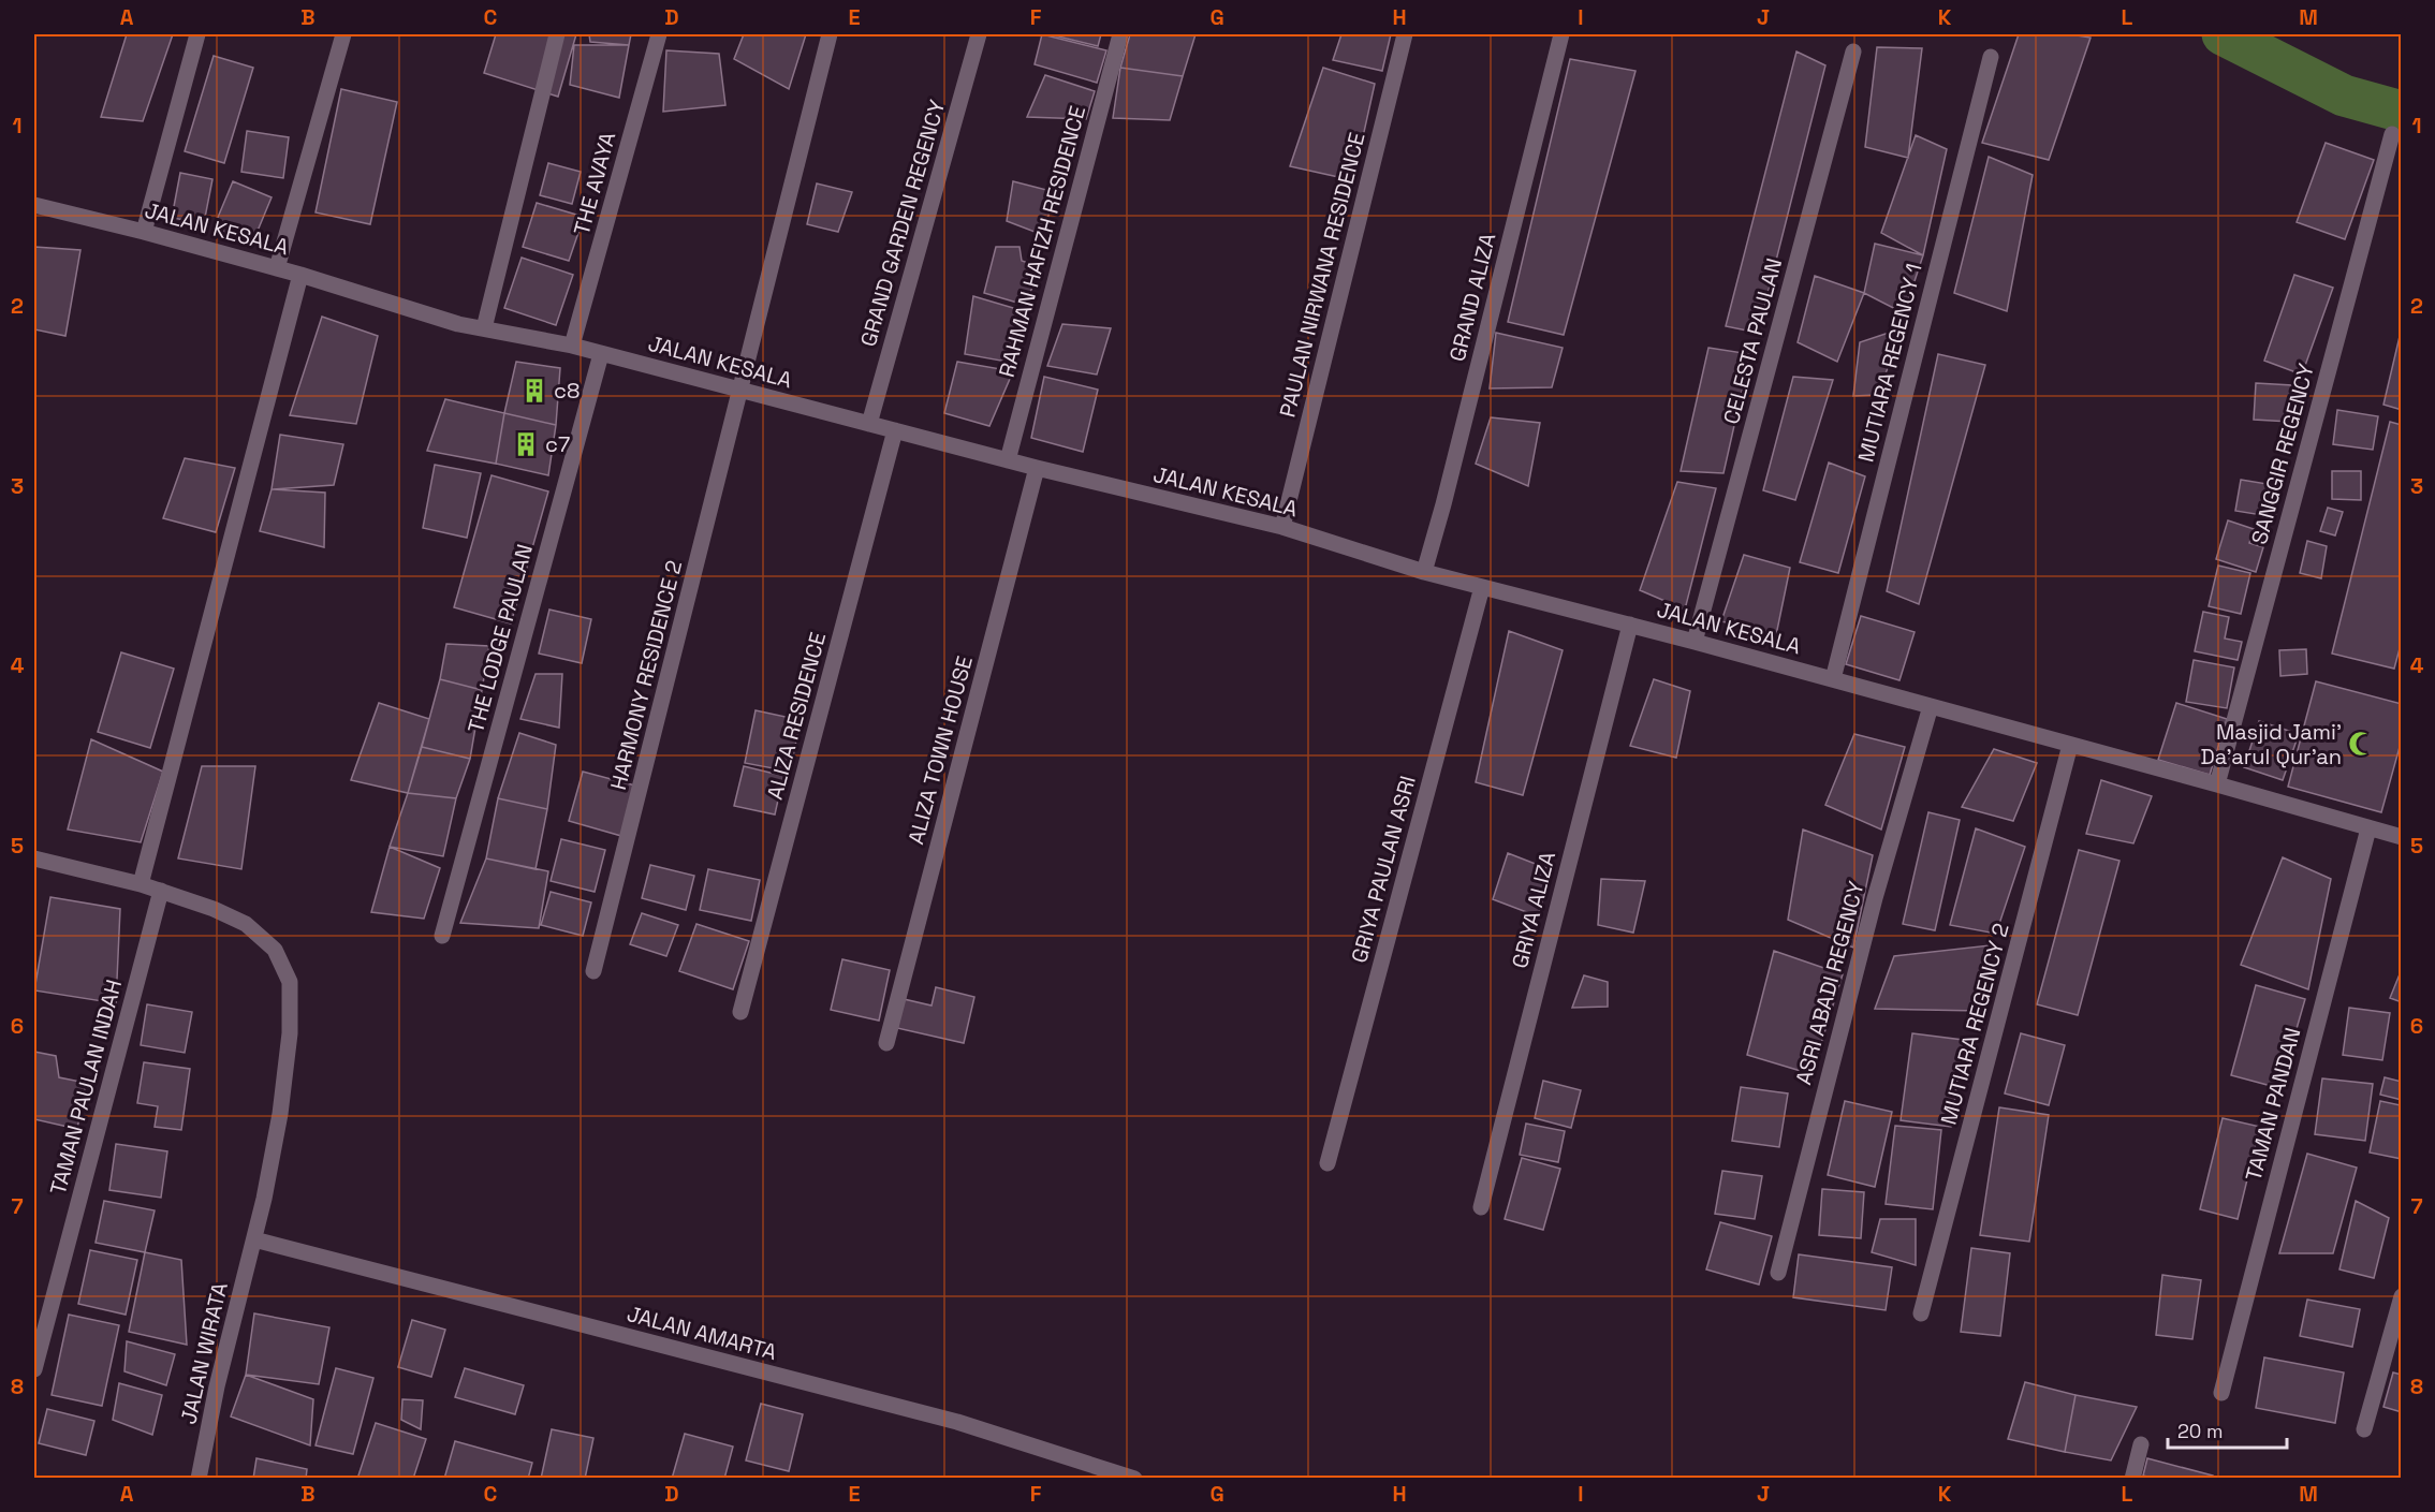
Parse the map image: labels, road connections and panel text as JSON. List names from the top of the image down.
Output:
{
  "streets": {
    "street": [
      "THE AVAYA",
      "GRAND GARDEN REGENCY",
      "JALAN KESALA",
      "RAHMAN HAFIZH RESIDENCE",
      "PAULAN NIRWANA RESIDENCE",
      "GRAND ALIZA",
      "CELESTA PAULAN",
      "MUTIARA REGENCY 1",
      "SANGGIR REGENCY",
      "THE LODGE PAULAN",
      "HARMONY RESIDENCE 2",
      "ALIZA RESIDENCE",
      "ALIZA TOWN HOUSE",
      "GRIYA PAULAN ASRI",
      "GRIYA ALIZA",
      "ASRI ABADI REGENCY",
      "MUTIARA REGENCY 2",
      "TAMAN PAULAN INDAH",
      "TAMAN PANDAN",
      "JALAN AMARTA",
      "JALAN WIRATA"
    ]
  },
  "crossings": [
    ["THE AVAYA", "JALAN KESALA"],
    ["GRAND GARDEN REGENCY", "JALAN KESALA"],
    ["JALAN KESALA", "RAHMAN HAFIZH RESIDENCE"],
    ["JALAN KESALA", "PAULAN NIRWANA RESIDENCE"],
    ["JALAN KESALA", "GRAND ALIZA"],
    ["JALAN KESALA", "CELESTA PAULAN"],
    ["JALAN KESALA", "MUTIARA REGENCY 1"],
    ["JALAN KESALA", "SANGGIR REGENCY"],
    ["JALAN KESALA", "THE LODGE PAULAN"],
    ["JALAN KESALA", "HARMONY RESIDENCE 2"],
    ["JALAN KESALA", "ALIZA RESIDENCE"],
    ["JALAN KESALA", "ALIZA TOWN HOUSE"],
    ["JALAN KESALA", "GRIYA PAULAN ASRI"],
    ["JALAN KESALA", "GRIYA ALIZA"],
    ["JALAN KESALA", "ASRI ABADI REGENCY"],
    ["JALAN KESALA", "MUTIARA REGENCY 2"],
    ["JALAN KESALA", "TAMAN PANDAN"],
    ["TAMAN PAULAN INDAH", "JALAN WIRATA"],
    ["JALAN AMARTA", "JALAN WIRATA"]
  ],
  "places": {
    "building": ["c8", "c7"],
    "mosque": ["Masjid Jami' Da'arul Qur'an"]
  },
  "scale_bar": "20 m",
  "grid": {
    "columns": [
      "A",
      "B",
      "C",
      "D",
      "E",
      "F",
      "G",
      "H",
      "I",
      "J",
      "K",
      "L",
      "M"
    ],
    "rows": [
      "1",
      "2",
      "3",
      "4",
      "5",
      "6",
      "7",
      "8"
    ]
  }
}
